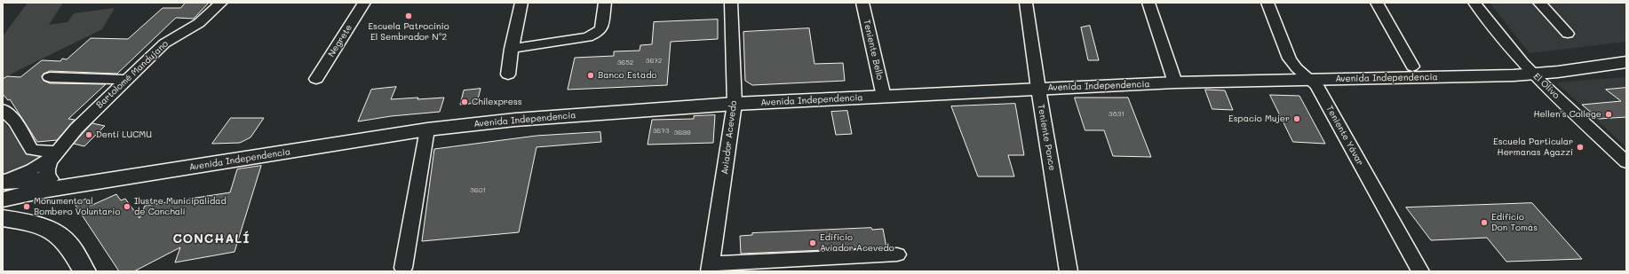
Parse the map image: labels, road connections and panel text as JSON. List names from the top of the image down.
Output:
{
  "streets": {
    "main road": ["Avenida Independencia"],
    "street": [
      "Negrete",
      "Teniente Bello",
      "Bartolomé Mandujano",
      "El Olivo",
      "Teniente Yávar",
      "Aviador Acevedo",
      "Teniente Ponce"
    ]
  },
  "crossings": [
    ["Teniente Bello", "Avenida Independencia"],
    ["Avenida Independencia", "El Olivo"],
    ["Avenida Independencia", "Teniente Yávar"],
    ["Avenida Independencia", "Aviador Acevedo"],
    ["Avenida Independencia", "Teniente Ponce"]
  ],
  "districts": ["CONCHALÍ"],
  "places": [
    "Escuela Patrocinio El Sembrador N°2",
    "Banco Estado",
    "Chilexpress",
    "Hellen's College",
    "Espacio Mujer",
    "Denti LUCMU",
    "Escuela Particular Hermanas Agazzi",
    "Monumento al Bombero Voluntario",
    "Ilustre Municipalidad de Conchalí",
    "Edificio Don Tomás",
    "Edificio Aviador Acevedo"
  ],
  "house_numbers": [
    "3672",
    "3652",
    "3831",
    "3673",
    "3699",
    "3601"
  ]
}
